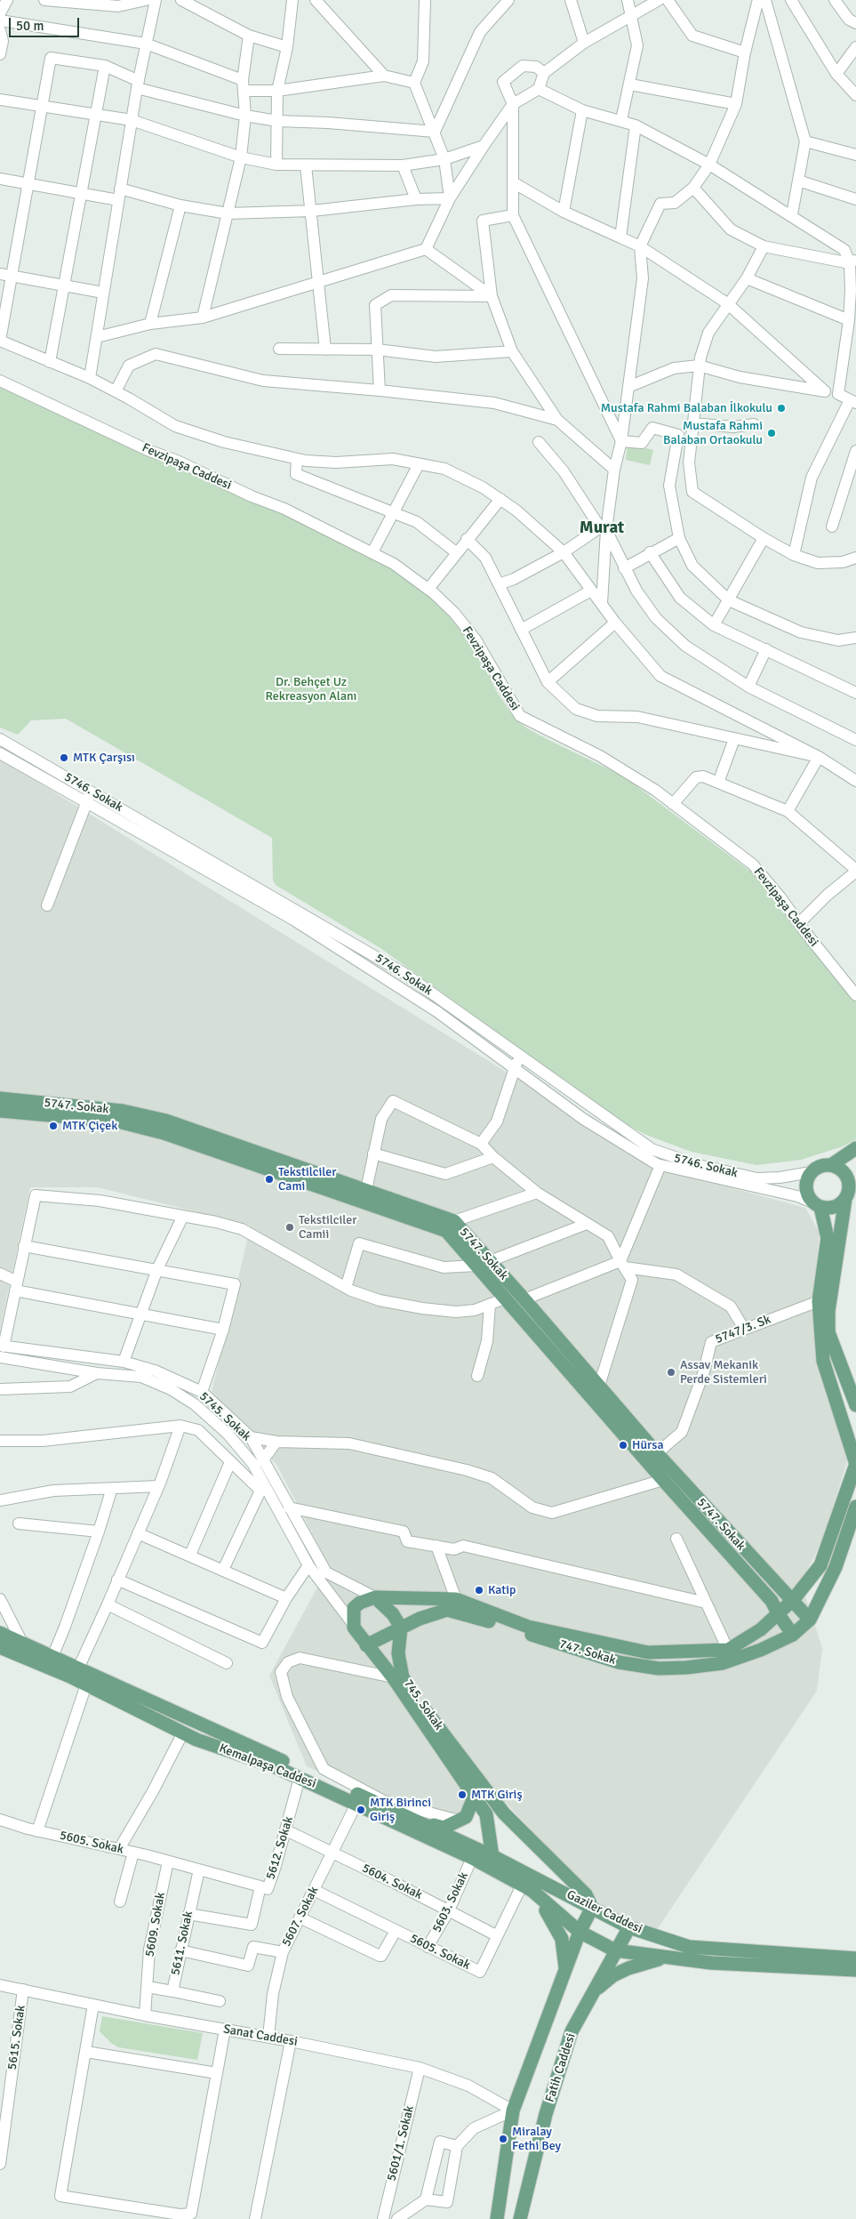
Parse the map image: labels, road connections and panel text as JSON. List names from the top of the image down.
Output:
{
  "streets": {
    "main road": [
      "5747. Sokak",
      "747. Sokak",
      "745. Sokak",
      "Kemalpaşa Caddesi",
      "Gaziler Caddesi",
      "Fatih Caddesi"
    ],
    "street": [
      "Fevzipaşa Caddesi",
      "5746. Sokak",
      "5747/3. Sk",
      "5745. Sokak",
      "5605. Sokak",
      "5612. Sokak",
      "5604. Sokak",
      "5603. Sokak",
      "5607. Sokak",
      "5609. Sokak",
      "5611. Sokak",
      "Sanat Caddesi",
      "5615. Sokak",
      "5601/1. Sokak"
    ]
  },
  "crossings": [
    ["5747. Sokak", "5747/3. Sk"],
    ["5747. Sokak", "747. Sokak"],
    ["5745. Sokak", "747. Sokak"],
    ["5745. Sokak", "745. Sokak"],
    ["747. Sokak", "745. Sokak"],
    ["745. Sokak", "Kemalpaşa Caddesi"],
    ["745. Sokak", "Gaziler Caddesi"],
    ["Kemalpaşa Caddesi", "5605. Sokak"],
    ["Kemalpaşa Caddesi", "5612. Sokak"],
    ["Kemalpaşa Caddesi", "5603. Sokak"],
    ["Kemalpaşa Caddesi", "Gaziler Caddesi"],
    ["Kemalpaşa Caddesi", "5607. Sokak"],
    ["5605. Sokak", "5612. Sokak"],
    ["5605. Sokak", "5604. Sokak"],
    ["5605. Sokak", "5603. Sokak"],
    ["5605. Sokak", "5607. Sokak"],
    ["5605. Sokak", "5609. Sokak"],
    ["5605. Sokak", "5611. Sokak"],
    ["5612. Sokak", "5604. Sokak"],
    ["5612. Sokak", "5611. Sokak"],
    ["5604. Sokak", "5603. Sokak"],
    ["5604. Sokak", "5607. Sokak"],
    ["Gaziler Caddesi", "Fatih Caddesi"],
    ["5607. Sokak", "Sanat Caddesi"],
    ["5609. Sokak", "5611. Sokak"],
    ["5609. Sokak", "Sanat Caddesi"],
    ["Sanat Caddesi", "5615. Sokak"],
    ["Sanat Caddesi", "5601/1. Sokak"]
  ],
  "districts": ["Murat"],
  "parks": ["Dr. Behçet Uz Rekreasyon Alanı"],
  "places": [
    "Mustafa Rahmi Balaban İlkokulu",
    "Mustafa Rahmi Balaban Ortaokulu",
    "MTK Çarşısı",
    "MTK Çiçek",
    "Tekstilciler Cami",
    "Tekstilciler Camii",
    "Assav Mekanik Perde Sistemleri",
    "Hürsa",
    "Katip",
    "MTK Giriş",
    "MTK Birinci Giriş",
    "Miralay Fethi Bey"
  ],
  "scale_bar": "50 m"
}
